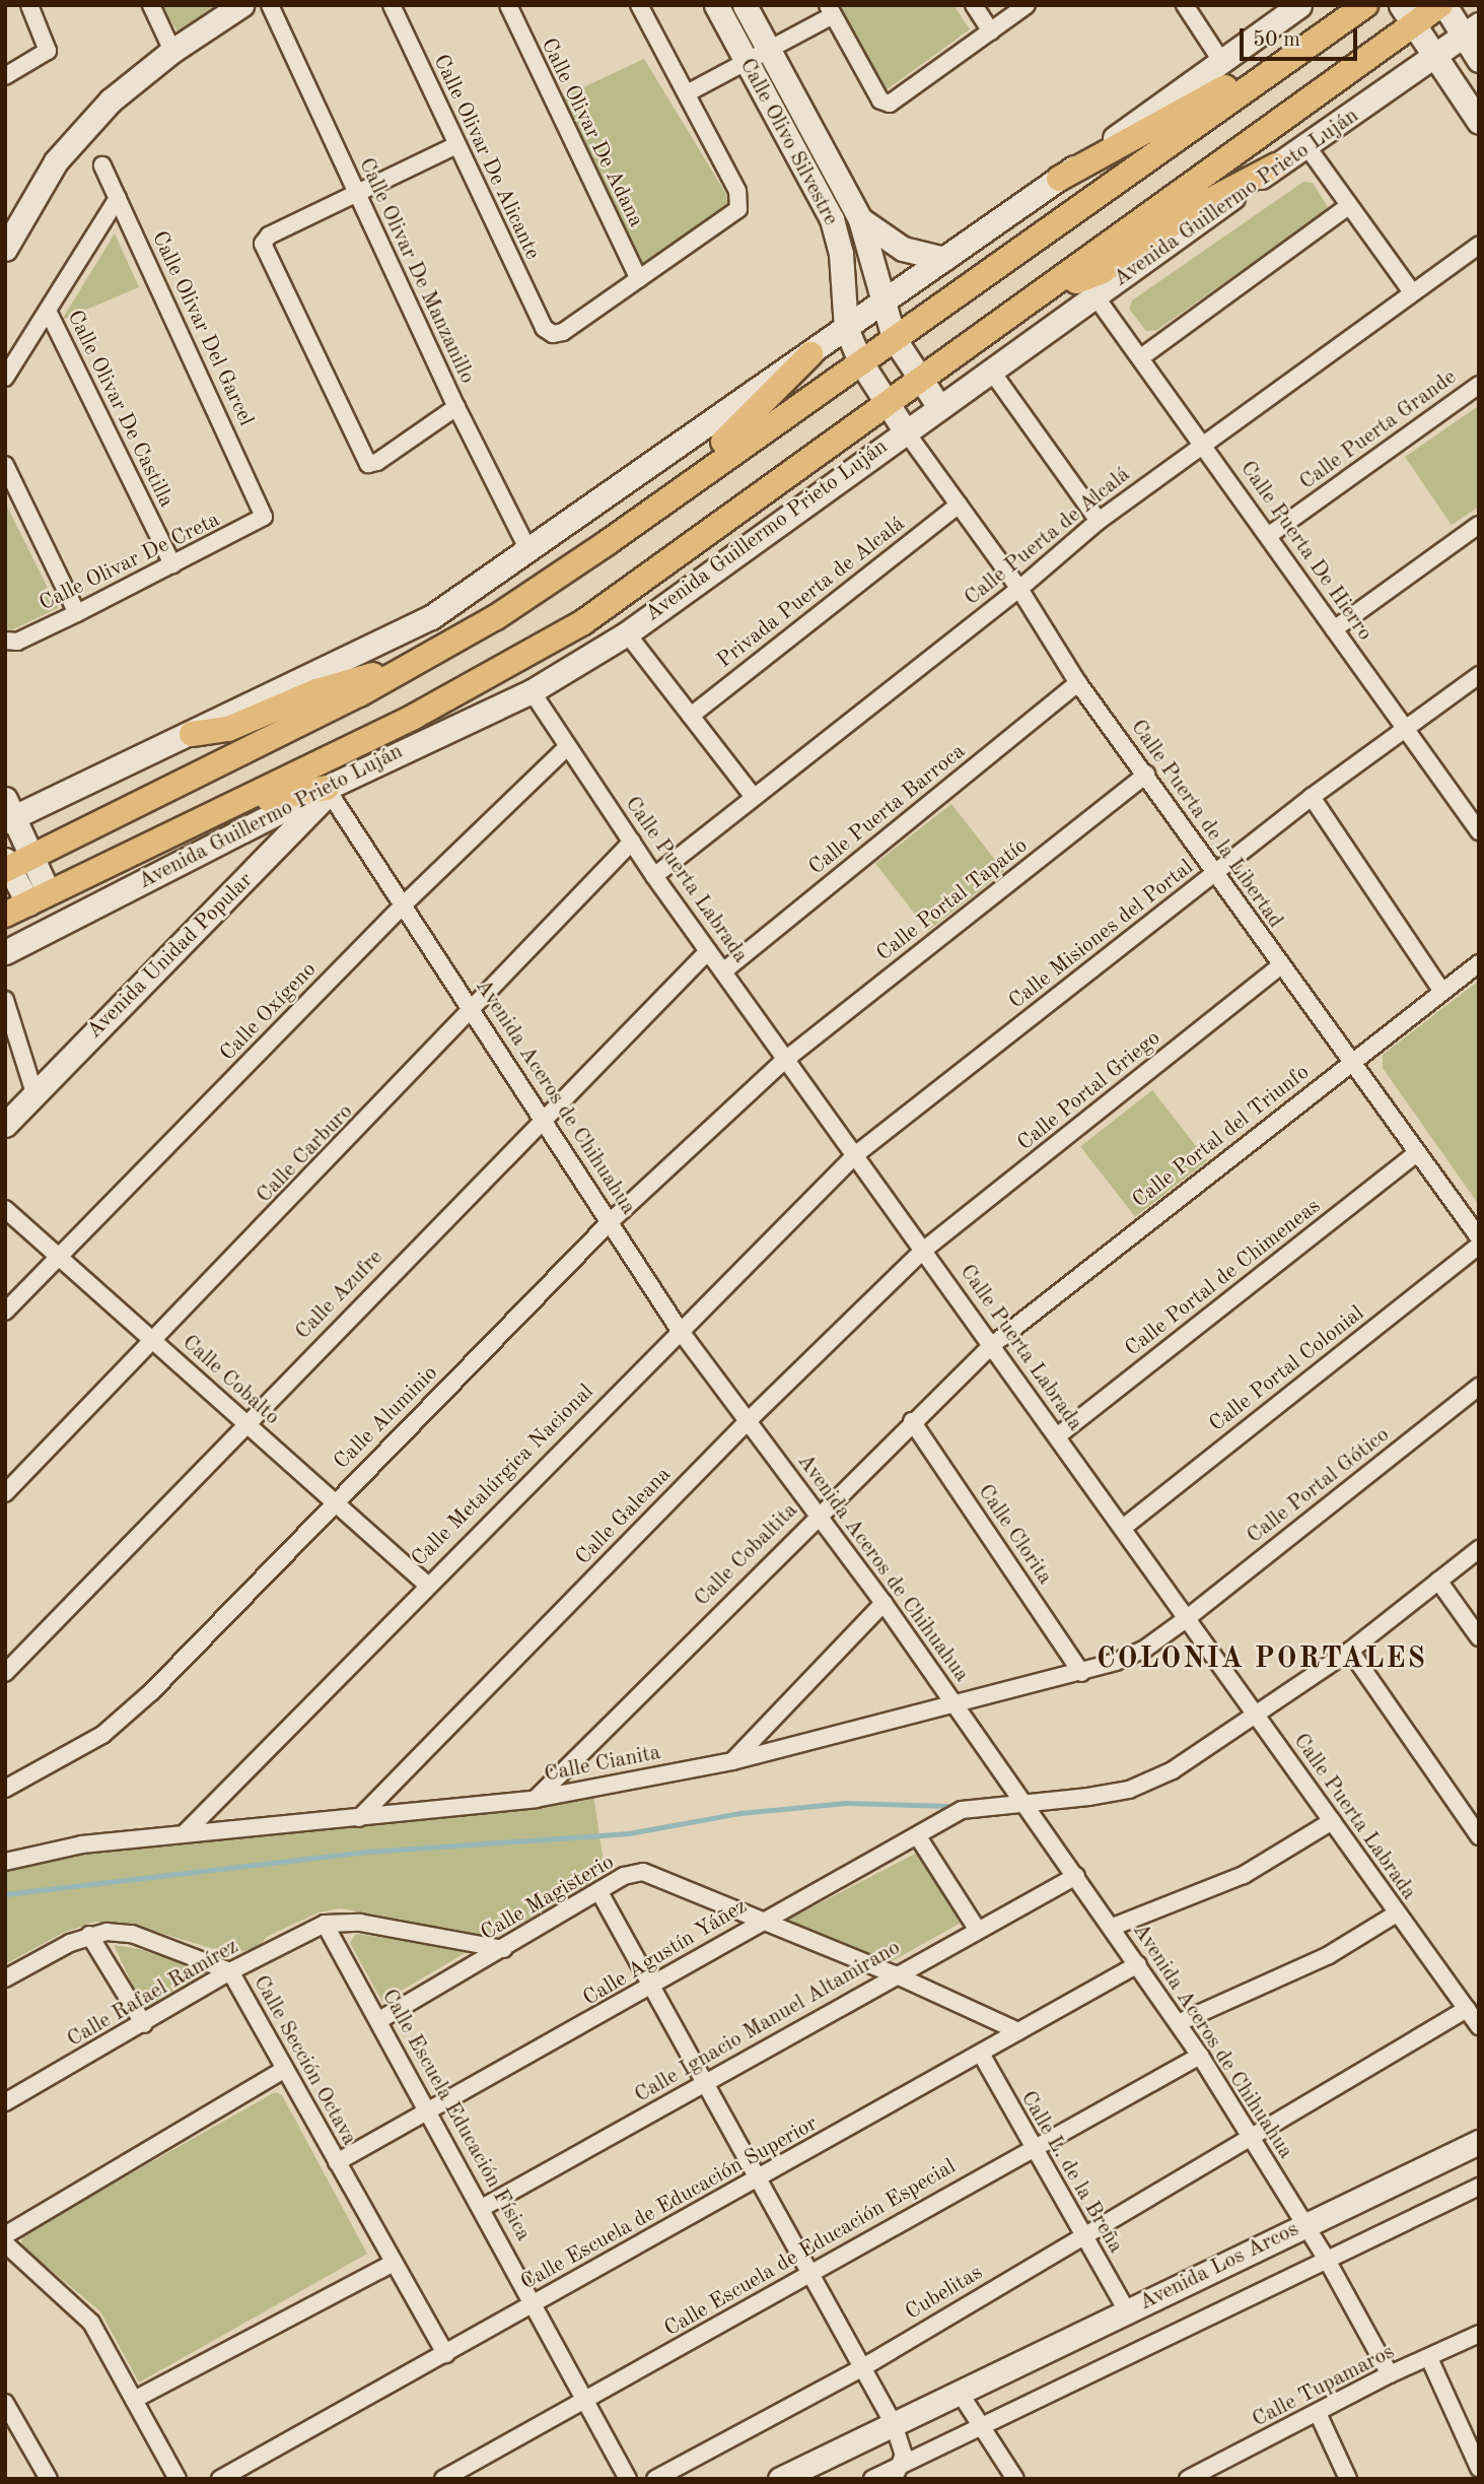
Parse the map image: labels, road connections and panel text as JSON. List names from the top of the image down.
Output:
{
  "streets": {
    "main road": ["Avenida Guillermo Prieto Luján"],
    "street": [
      "Calle Olivar De Adana",
      "Calle Olivo Silvestre",
      "Calle Olivar De Alicante",
      "Calle Olivar De Manzanillo",
      "Calle Olivar Del Garcel",
      "Calle Olivar De Castilla",
      "Calle Puerta Grande",
      "Calle Puerta de Alcalá",
      "Calle Puerta De Hierro",
      "Calle Olivar De Creta",
      "Privada Puerta de Alcalá",
      "Calle Puerta Barroca",
      "Calle Puerta de la Libertad",
      "Calle Puerta Labrada",
      "Calle Portal Tapatío",
      "Calle Misiones del Portal",
      "Avenida Unidad Popular",
      "Calle Oxígeno",
      "Calle Portal Griego",
      "Avenida Aceros de Chihuahua",
      "Calle Portal del Triunfo",
      "Calle Carburo",
      "Calle Portal de Chimeneas",
      "Calle Azufre",
      "Calle Portal Colonial",
      "Calle Cobalto",
      "Calle Aluminio",
      "Calle Metalúrgica Nacional",
      "Calle Portal Gótico",
      "Calle Galeana",
      "Calle Clorita",
      "Calle Cobaltita",
      "Calle Cianita",
      "Calle Magisterio",
      "Calle Agustín Yáñez",
      "Calle Rafael Ramírez",
      "Calle Ignacio Manuel Altamirano",
      "Calle Sección Octava",
      "Calle Escuela Educación Física",
      "Calle L. de la Breña",
      "Calle Escuela de Educación Superior",
      "Calle Escuela de Educación Especial",
      "Avenida Los Arcos",
      "Cubelitas",
      "Calle Tupamaros"
    ]
  },
  "crossings": [
    ["Calle Olivar De Adana", "Calle Olivar De Alicante"],
    ["Calle Olivo Silvestre", "Avenida Guillermo Prieto Luján"],
    ["Calle Olivo Silvestre", "Calle Puerta de la Libertad"],
    ["Avenida Guillermo Prieto Luján", "Calle Puerta De Hierro"],
    ["Avenida Guillermo Prieto Luján", "Calle Puerta de la Libertad"],
    ["Avenida Guillermo Prieto Luján", "Calle Puerta Labrada"],
    ["Avenida Guillermo Prieto Luján", "Avenida Unidad Popular"],
    ["Avenida Guillermo Prieto Luján", "Avenida Aceros de Chihuahua"],
    ["Calle Olivar Del Garcel", "Calle Olivar De Creta"],
    ["Calle Olivar De Castilla", "Calle Olivar De Creta"],
    ["Calle Puerta Grande", "Calle Puerta De Hierro"],
    ["Calle Puerta de Alcalá", "Calle Puerta De Hierro"],
    ["Calle Puerta de Alcalá", "Calle Puerta de la Libertad"],
    ["Calle Puerta de Alcalá", "Calle Puerta Labrada"],
    ["Calle Puerta De Hierro", "Calle Misiones del Portal"],
    ["Privada Puerta de Alcalá", "Calle Puerta de la Libertad"],
    ["Calle Puerta Barroca", "Calle Puerta de la Libertad"],
    ["Calle Puerta Barroca", "Calle Puerta Labrada"],
    ["Calle Puerta de la Libertad", "Calle Portal Tapatío"],
    ["Calle Puerta de la Libertad", "Calle Misiones del Portal"],
    ["Calle Puerta de la Libertad", "Calle Portal Griego"],
    ["Calle Puerta de la Libertad", "Calle Portal del Triunfo"],
    ["Calle Puerta de la Libertad", "Calle Portal de Chimeneas"],
    ["Calle Puerta Labrada", "Calle Portal Tapatío"],
    ["Calle Puerta Labrada", "Calle Misiones del Portal"],
    ["Calle Puerta Labrada", "Calle Oxígeno"],
    ["Calle Puerta Labrada", "Calle Portal Griego"],
    ["Calle Puerta Labrada", "Calle Portal del Triunfo"],
    ["Calle Puerta Labrada", "Calle Carburo"],
    ["Calle Puerta Labrada", "Calle Portal de Chimeneas"],
    ["Calle Puerta Labrada", "Calle Azufre"],
    ["Calle Puerta Labrada", "Calle Portal Colonial"],
    ["Calle Puerta Labrada", "Calle Aluminio"],
    ["Calle Puerta Labrada", "Calle Metalúrgica Nacional"],
    ["Calle Puerta Labrada", "Calle Portal Gótico"],
    ["Calle Puerta Labrada", "Calle Galeana"],
    ["Calle Puerta Labrada", "Calle Cobaltita"],
    ["Calle Puerta Labrada", "Calle Cianita"],
    ["Calle Puerta Labrada", "Calle Agustín Yáñez"],
    ["Calle Puerta Labrada", "Cubelitas"],
    ["Calle Portal Tapatío", "Calle Aluminio"],
    ["Calle Misiones del Portal", "Calle Metalúrgica Nacional"],
    ["Avenida Unidad Popular", "Avenida Aceros de Chihuahua"],
    ["Calle Oxígeno", "Avenida Aceros de Chihuahua"],
    ["Calle Oxígeno", "Calle Cobalto"],
    ["Calle Portal Griego", "Calle Galeana"],
    ["Avenida Aceros de Chihuahua", "Calle Carburo"],
    ["Avenida Aceros de Chihuahua", "Calle Azufre"],
    ["Avenida Aceros de Chihuahua", "Calle Aluminio"],
    ["Avenida Aceros de Chihuahua", "Calle Metalúrgica Nacional"],
    ["Avenida Aceros de Chihuahua", "Calle Galeana"],
    ["Avenida Aceros de Chihuahua", "Calle Cobaltita"],
    ["Avenida Aceros de Chihuahua", "Calle Cianita"],
    ["Avenida Aceros de Chihuahua", "Calle Agustín Yáñez"],
    ["Avenida Aceros de Chihuahua", "Calle Ignacio Manuel Altamirano"],
    ["Avenida Aceros de Chihuahua", "Calle Escuela de Educación Superior"],
    ["Avenida Aceros de Chihuahua", "Calle Escuela de Educación Especial"],
    ["Avenida Aceros de Chihuahua", "Avenida Los Arcos"],
    ["Avenida Aceros de Chihuahua", "Cubelitas"],
    ["Avenida Aceros de Chihuahua", "Calle Tupamaros"],
    ["Calle Portal del Triunfo", "Calle Cobaltita"],
    ["Calle Carburo", "Calle Cobalto"],
    ["Calle Azufre", "Calle Cobalto"],
    ["Calle Cobalto", "Calle Aluminio"],
    ["Calle Cobalto", "Calle Metalúrgica Nacional"],
    ["Calle Metalúrgica Nacional", "Calle Cianita"],
    ["Calle Portal Gótico", "Calle Cianita"],
    ["Calle Galeana", "Calle Cianita"],
    ["Calle Clorita", "Calle Cobaltita"],
    ["Calle Clorita", "Calle Cianita"],
    ["Calle Cobaltita", "Calle Cianita"],
    ["Calle Magisterio", "Calle Agustín Yáñez"],
    ["Calle Magisterio", "Calle Ignacio Manuel Altamirano"],
    ["Calle Magisterio", "Calle Escuela Educación Física"],
    ["Calle Magisterio", "Calle Escuela de Educación Superior"],
    ["Calle Agustín Yáñez", "Calle Sección Octava"],
    ["Calle Agustín Yáñez", "Calle Escuela Educación Física"],
    ["Calle Rafael Ramírez", "Calle Sección Octava"],
    ["Calle Rafael Ramírez", "Calle Escuela Educación Física"],
    ["Calle Ignacio Manuel Altamirano", "Calle Escuela Educación Física"],
    ["Calle Sección Octava", "Calle Escuela de Educación Superior"],
    ["Calle Escuela Educación Física", "Calle Escuela de Educación Superior"],
    ["Calle Escuela Educación Física", "Calle Escuela de Educación Especial"],
    ["Calle L. de la Breña", "Calle Escuela de Educación Superior"],
    ["Calle L. de la Breña", "Calle Escuela de Educación Especial"],
    ["Calle L. de la Breña", "Avenida Los Arcos"],
    ["Calle L. de la Breña", "Cubelitas"]
  ],
  "districts": ["COLONIA PORTALES"],
  "scale_bar": "50 m"
}
